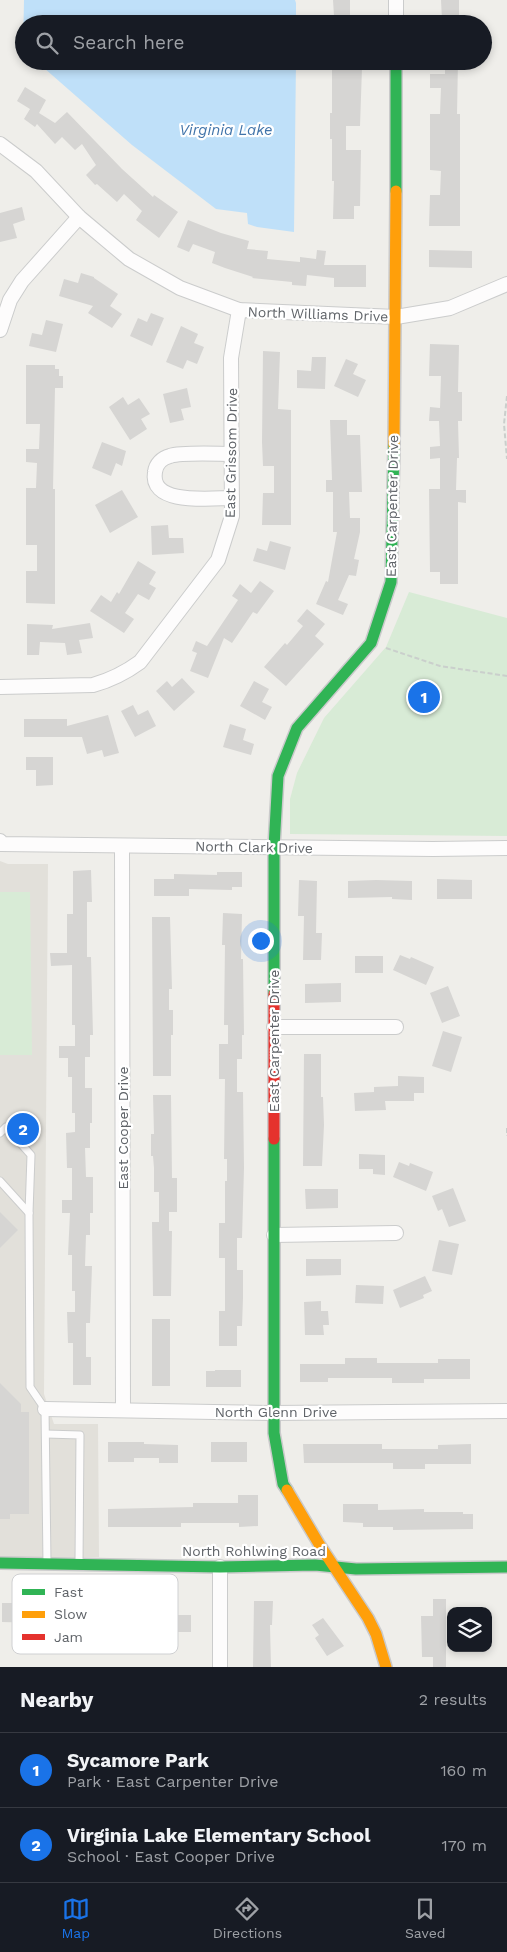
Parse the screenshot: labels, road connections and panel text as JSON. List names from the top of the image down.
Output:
{
  "streets": {
    "street": [
      "North Williams Drive",
      "East Grissom Drive",
      "East Carpenter Drive",
      "North Clark Drive",
      "East Cooper Drive",
      "North Glenn Drive",
      "North Rohlwing Road"
    ]
  },
  "crossings": [
    ["North Williams Drive", "East Grissom Drive"],
    ["North Williams Drive", "East Carpenter Drive"],
    ["East Carpenter Drive", "North Clark Drive"],
    ["East Carpenter Drive", "North Glenn Drive"],
    ["East Carpenter Drive", "North Rohlwing Road"],
    ["North Clark Drive", "East Cooper Drive"],
    ["East Cooper Drive", "North Glenn Drive"]
  ],
  "water": ["Virginia Lake"],
  "legend": ["Fast", "Slow", "Jam"],
  "page": {
    "search": "Search here",
    "pins": ["1", "2"],
    "heading": ["Nearby", "2 results"],
    "list": [
      {
        "mark": "1",
        "name": "Sycamore Park",
        "note": "Park · East Carpenter Drive",
        "value": "160 m"
      },
      {
        "mark": "2",
        "name": "Virginia Lake Elementary School",
        "note": "School · East Cooper Drive",
        "value": "170 m"
      }
    ],
    "nav": ["Map", "Directions", "Saved"]
  }
}
